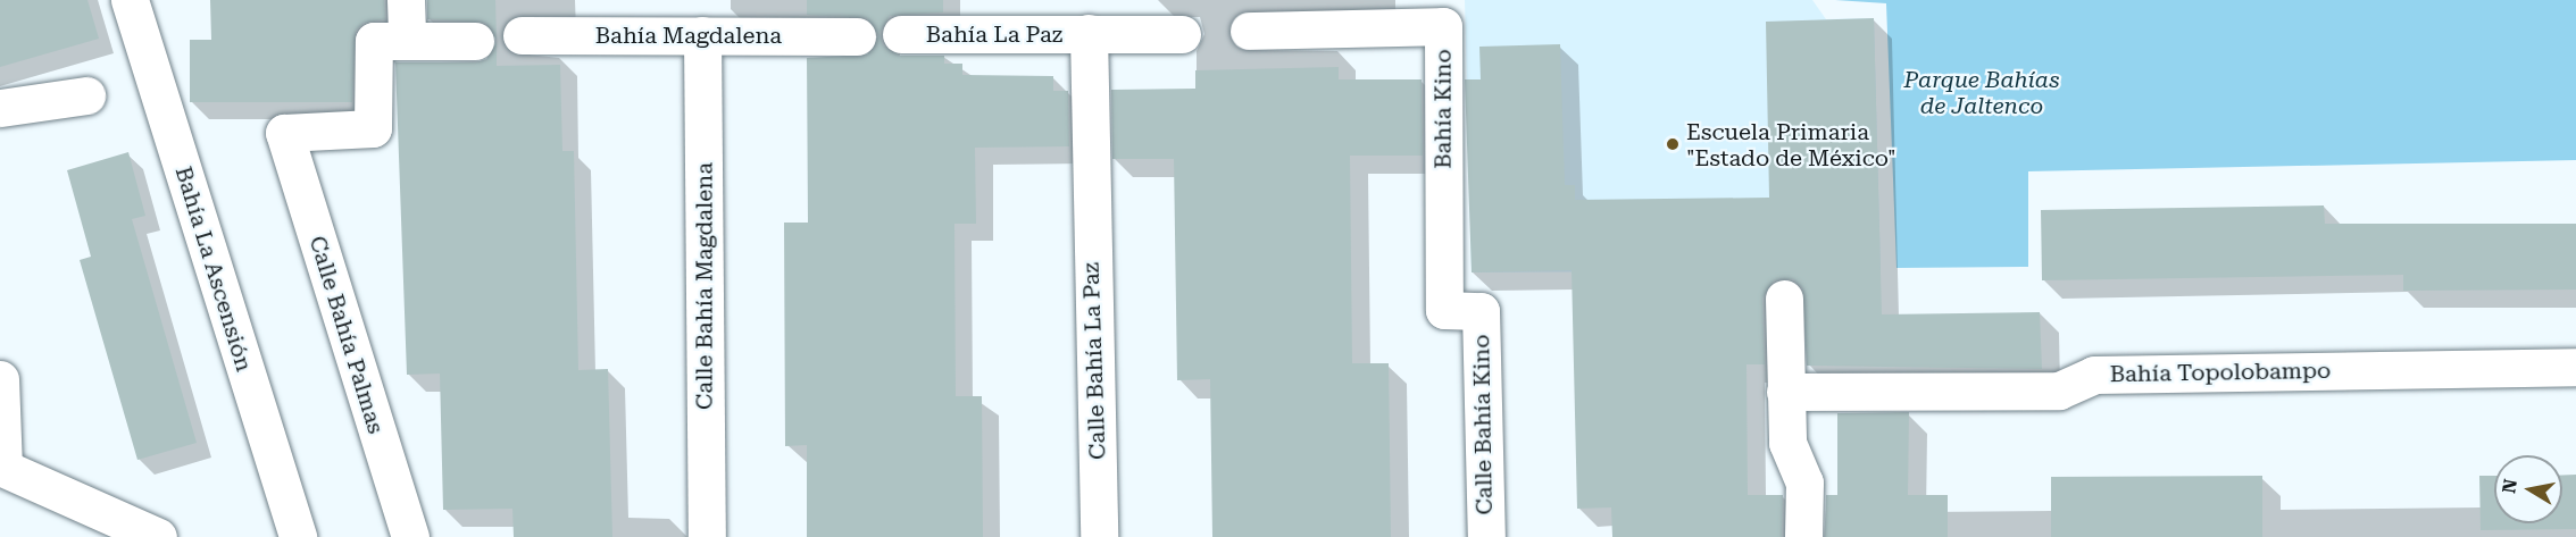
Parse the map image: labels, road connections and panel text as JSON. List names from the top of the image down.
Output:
{
  "streets": {
    "street": [
      "Bahía La Paz",
      "Bahía Magdalena",
      "Bahía Kino",
      "Bahía La Ascensión",
      "Calle Bahía Magdalena",
      "Calle Bahía Palmas",
      "Calle Bahía La Paz",
      "Bahía Topolobampo",
      "Calle Bahía Kino"
    ]
  },
  "crossings": [
    ["Bahía La Paz", "Calle Bahía La Paz"],
    ["Bahía Magdalena", "Calle Bahía Magdalena"],
    ["Bahía Kino", "Calle Bahía Kino"]
  ],
  "parks": ["Parque Bahías de Jaltenco"],
  "places": ["Escuela Primaria \"Estado de México\""],
  "north": "left"
}
